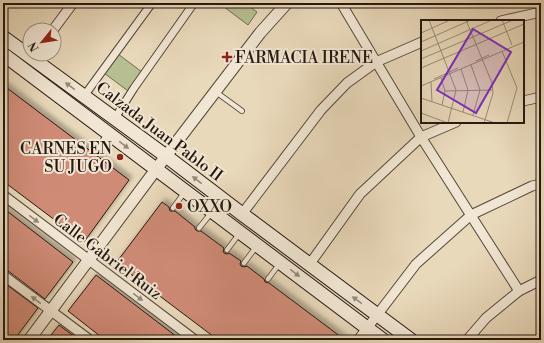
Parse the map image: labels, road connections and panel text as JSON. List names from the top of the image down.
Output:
{
  "streets": {
    "main road": ["Calzada Juan Pablo II"],
    "street": ["Calle Gabriel Ruiz"]
  },
  "places": {
    "health": ["FARMACIA IRENE"],
    "other": ["CARNES EN SU JUGO", "OXXO"]
  },
  "north": "bottom left"
}
